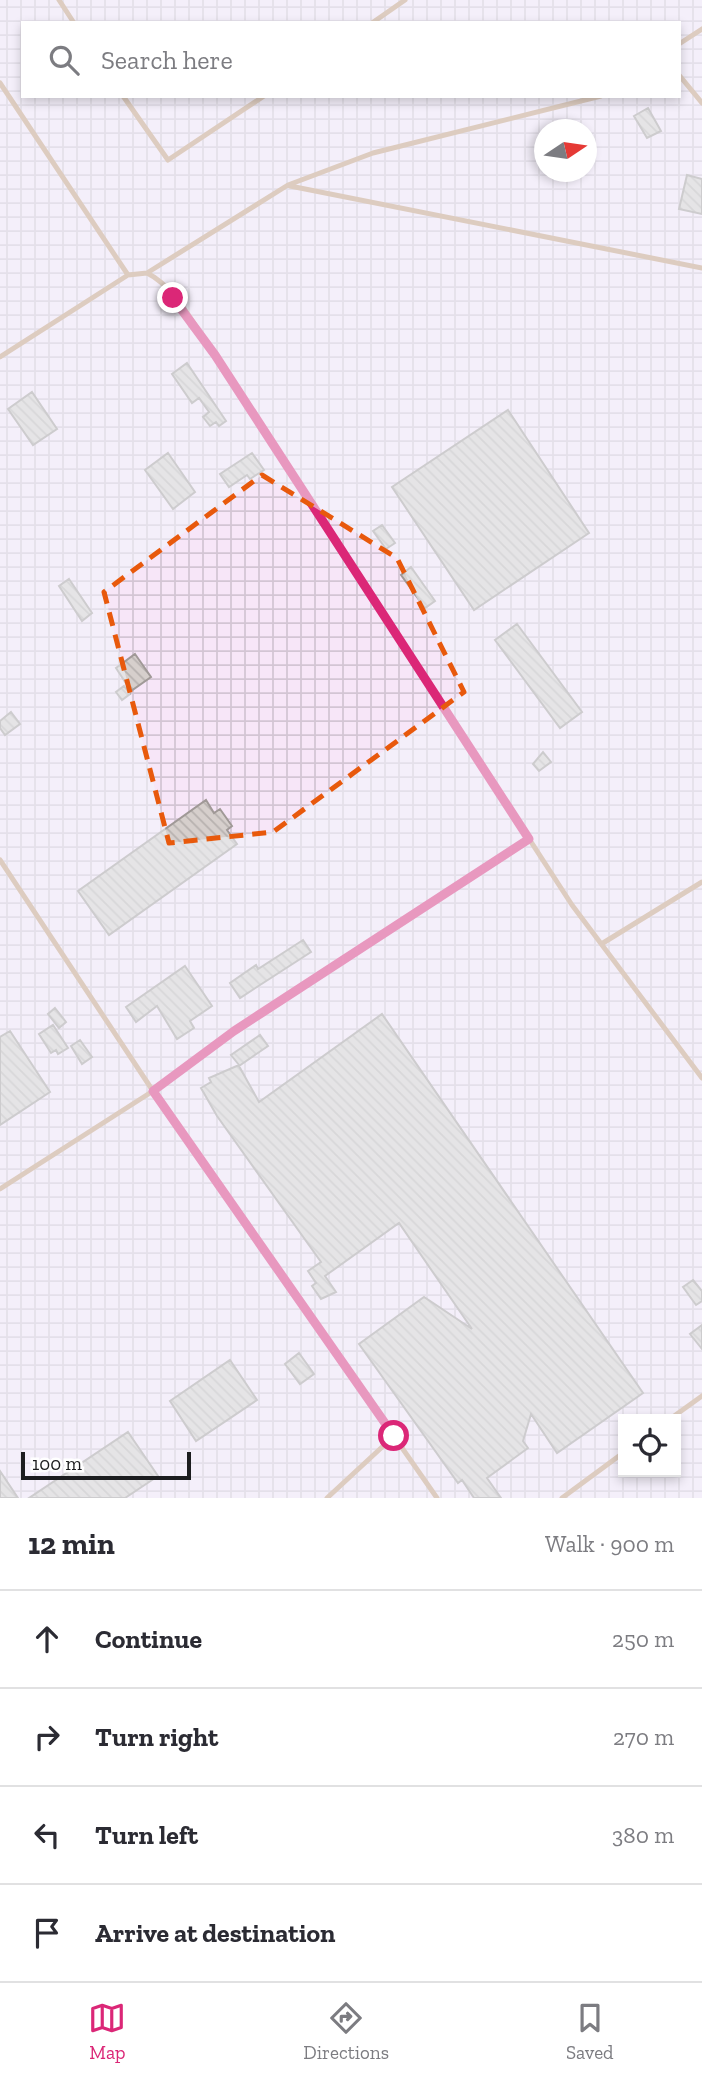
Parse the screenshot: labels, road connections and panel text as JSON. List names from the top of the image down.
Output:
{
  "scale_bar": "100 m",
  "north": "right",
  "page": {
    "search": "Search here",
    "scale": "100 m",
    "heading": ["12 min", "Walk · 900 m"],
    "list": [
      ["Continue", "250 m"],
      ["Turn right", "270 m"],
      ["Turn left", "380 m"],
      "Arrive at destination"
    ],
    "nav": ["Map", "Directions", "Saved"]
  }
}
